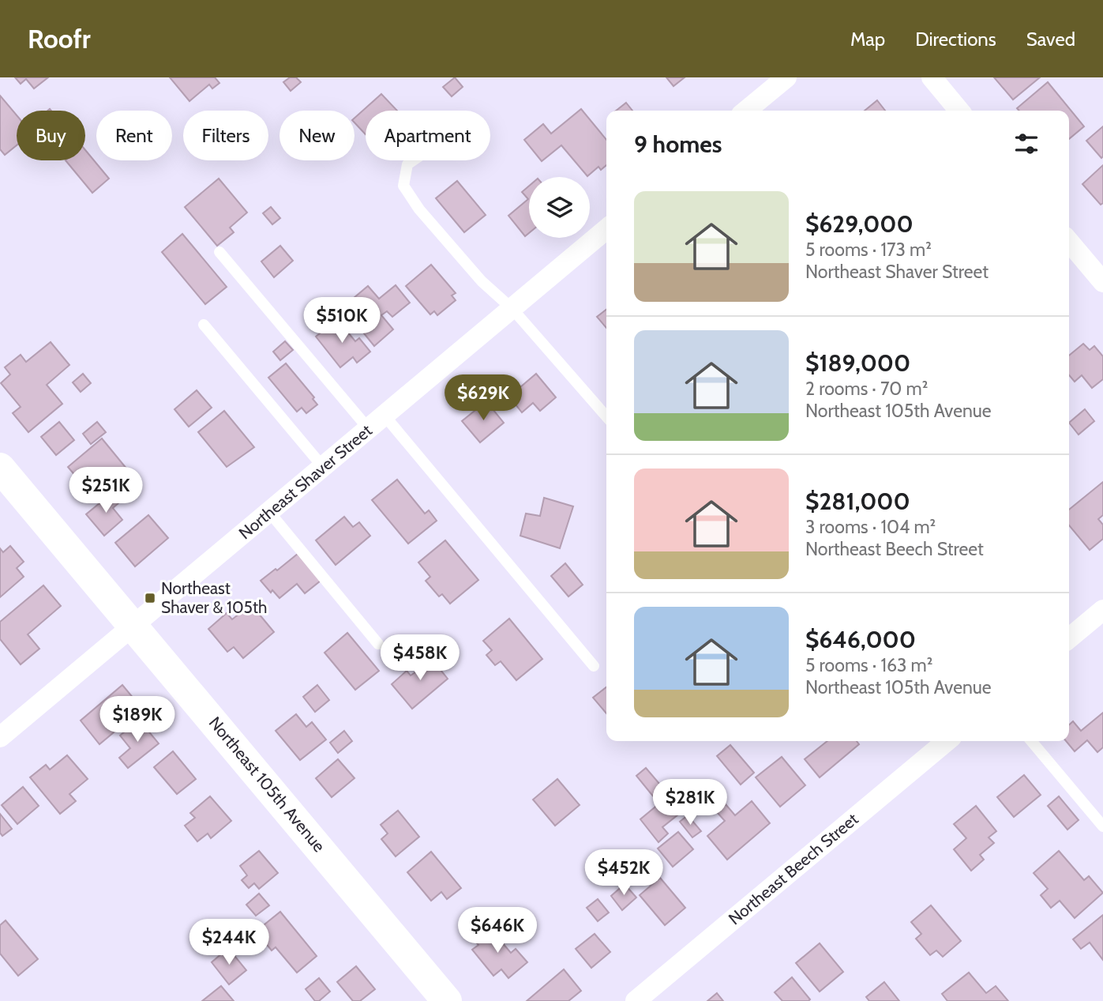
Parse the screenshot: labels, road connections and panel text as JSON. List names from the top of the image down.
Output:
{
  "streets": {
    "street": ["Northeast Shaver Street", "Northeast 105th Avenue", "Northeast Beech Street"]
  },
  "crossings": [
    ["Northeast Shaver Street", "Northeast 105th Avenue"]
  ],
  "places": {
    "transit": ["Northeast Shaver & 105th"]
  },
  "page": {
    "header": "Roofr",
    "nav": ["Map", "Directions", "Saved"],
    "chip": [
      "Buy",
      "Rent",
      "Filters",
      "New",
      "Apartment"
    ],
    "heading": "9 homes",
    "list": [
      {
        "name": "$629,000",
        "note": "5 rooms · 173 m² · Northeast Shaver Street"
      },
      {
        "name": "$189,000",
        "note": "2 rooms · 70 m² · Northeast 105th Avenue"
      },
      {
        "name": "$281,000",
        "note": "3 rooms · 104 m² · Northeast Beech Street"
      },
      {
        "name": "$646,000",
        "note": "5 rooms · 163 m² · Northeast 105th Avenue"
      }
    ],
    "price": [
      "$510K",
      "$629K",
      "$251K",
      "$458K",
      "$189K",
      "$281K",
      "$452K",
      "$646K",
      "$244K"
    ]
  }
}
